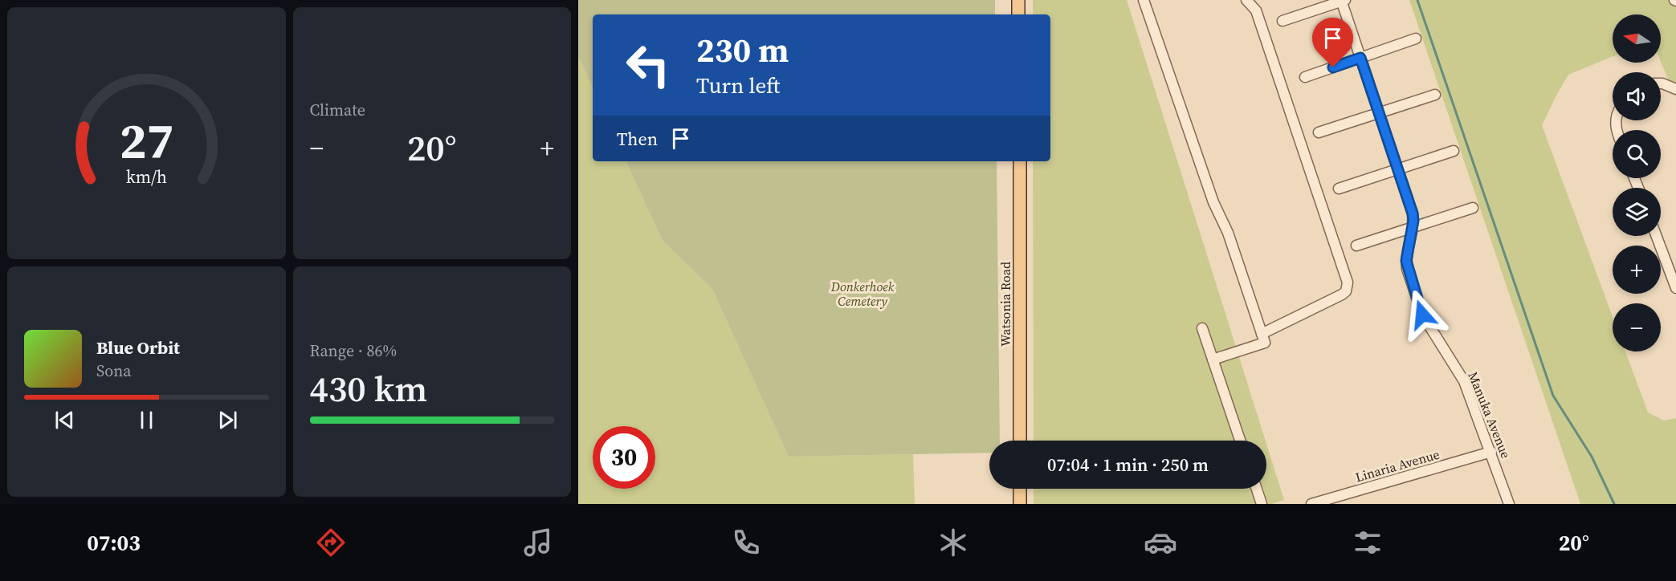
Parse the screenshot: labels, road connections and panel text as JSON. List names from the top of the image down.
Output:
{
  "streets": {
    "main road": ["Watsonia Road"],
    "street": ["Manuka Avenue", "Linaria Avenue"]
  },
  "crossings": [
    ["Manuka Avenue", "Linaria Avenue"]
  ],
  "parks": ["Donkerhoek Cemetery"],
  "north": "left",
  "page": {
    "tile": [
      "Climate",
      ["Range · 86%", "430 km"]
    ],
    "map_buttons": ["+", "−"],
    "turn": ["230 m", "Turn left"],
    "then": "Then",
    "heat": ["−", "20°", "+"],
    "song": ["Blue Orbit", "Sona"],
    "limit": "30",
    "trip": "07:04 · 1 min · 250 m",
    "tabs": ["07:03", "20°"],
    "gauge": ["27", "km/h"]
  }
}
